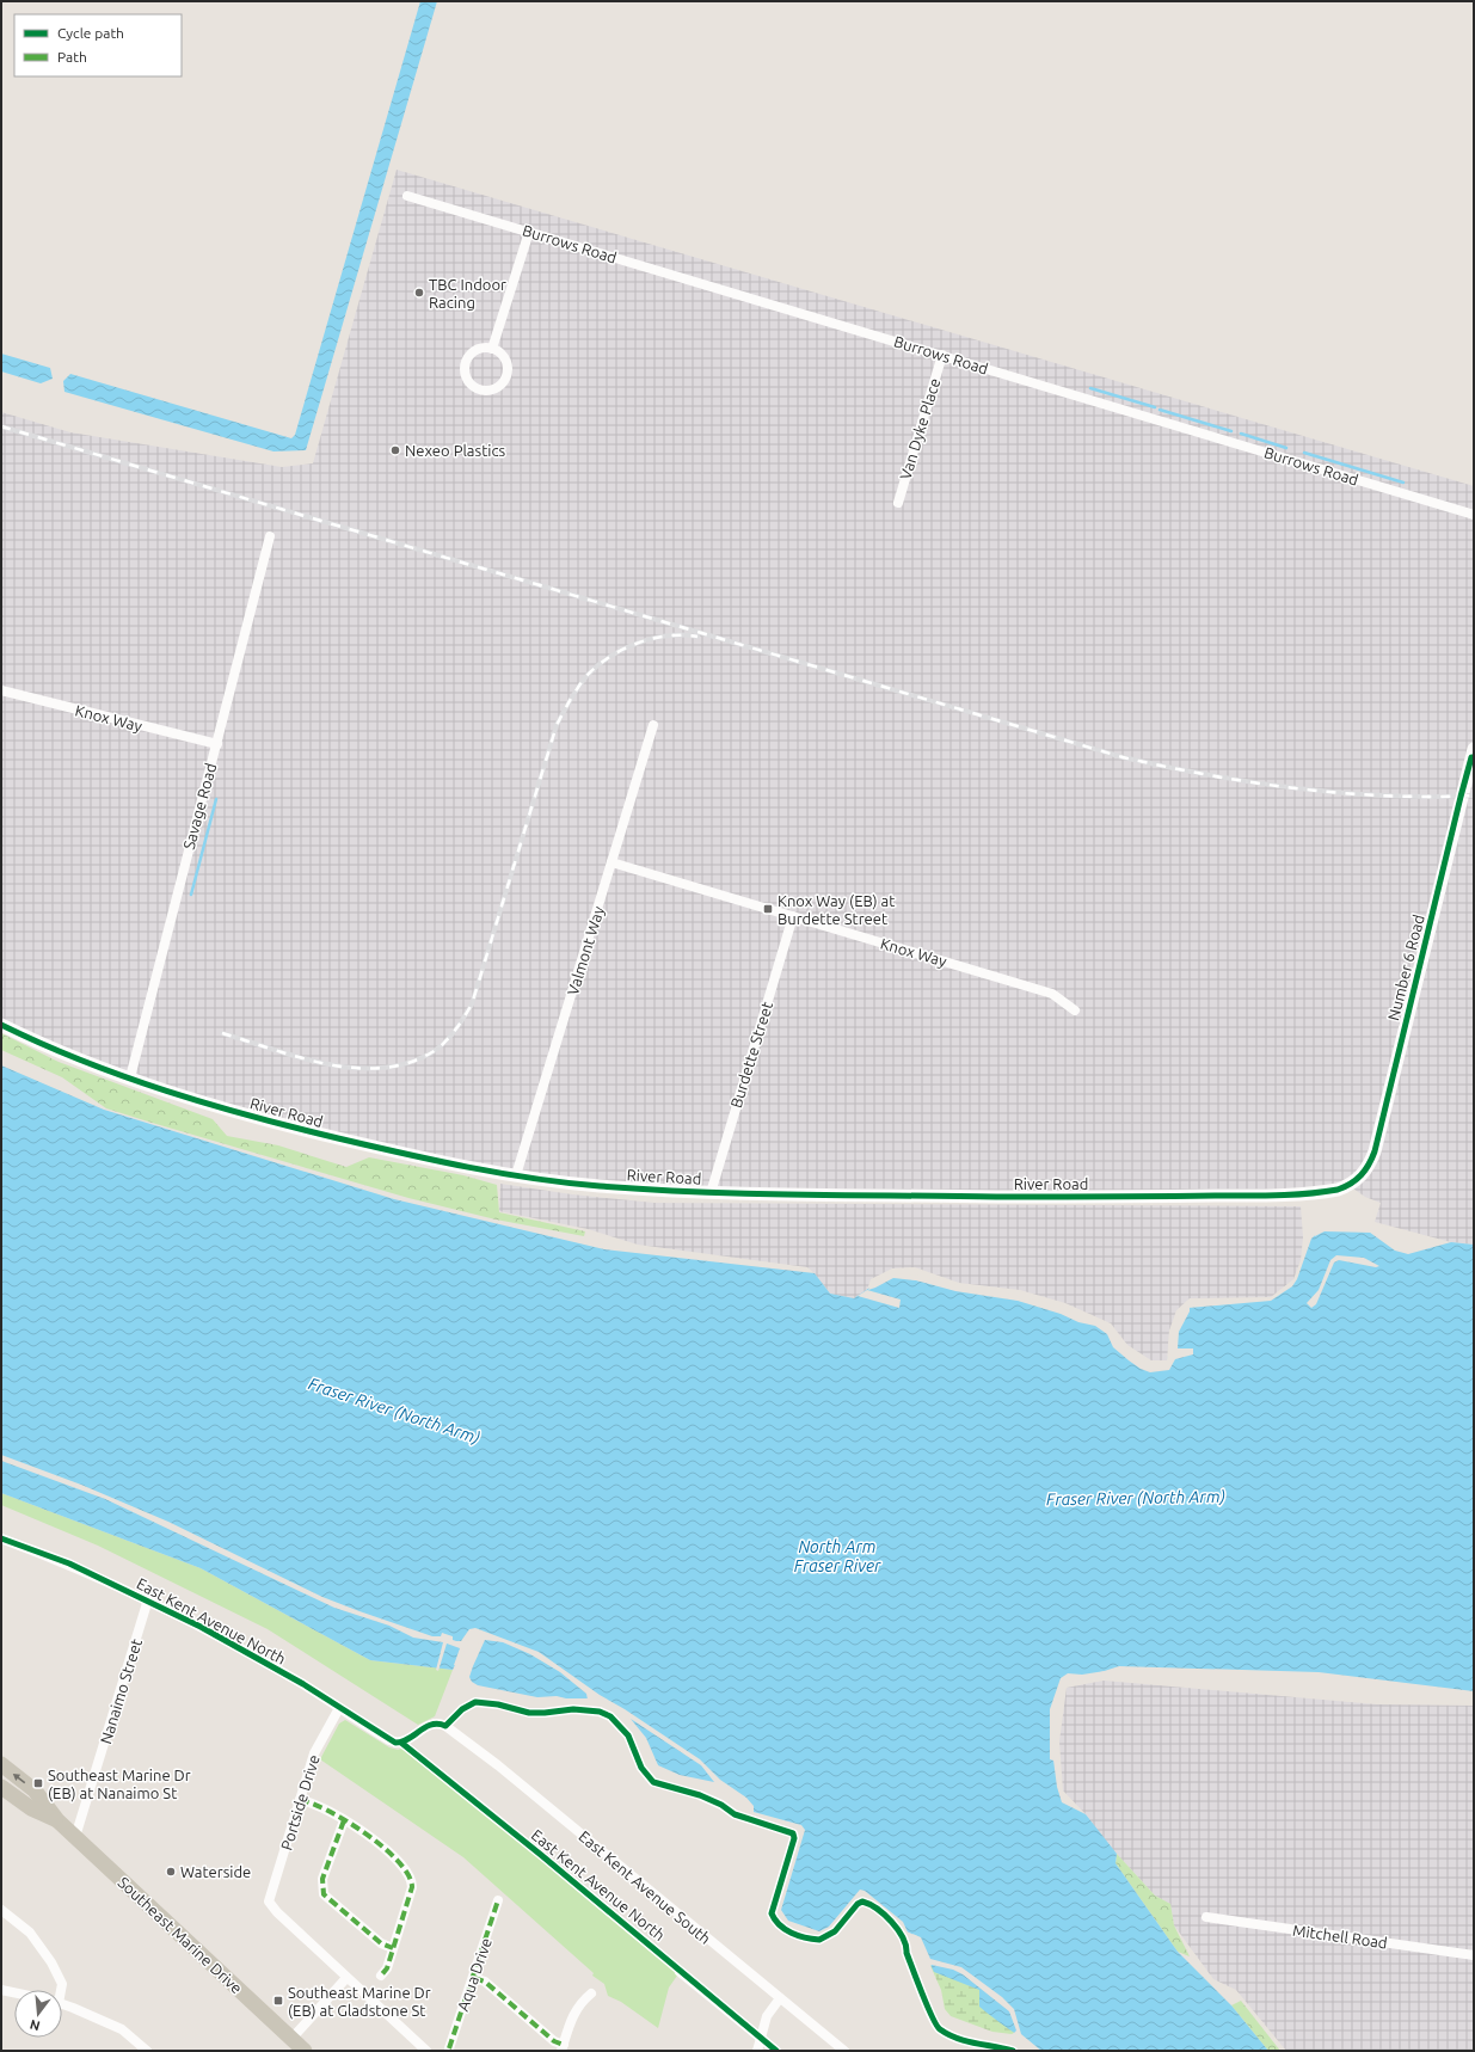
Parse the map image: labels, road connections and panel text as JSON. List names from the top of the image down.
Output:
{
  "streets": {
    "main road": ["Southeast Marine Drive"],
    "street": [
      "Burrows Road",
      "Van Dyke Place",
      "Knox Way",
      "Savage Road",
      "Valmont Way",
      "Number 6 Road",
      "Burdette Street",
      "River Road",
      "East Kent Avenue North",
      "Nanaimo Street",
      "Portside Drive",
      "East Kent Avenue South",
      "Mitchell Road",
      "Aqua Drive"
    ]
  },
  "crossings": [
    ["Burrows Road", "Van Dyke Place"],
    ["Knox Way", "Savage Road"],
    ["Knox Way", "Valmont Way"],
    ["Knox Way", "Burdette Street"],
    ["Savage Road", "River Road"],
    ["Valmont Way", "River Road"],
    ["Number 6 Road", "River Road"],
    ["Burdette Street", "River Road"],
    ["East Kent Avenue North", "Nanaimo Street"],
    ["East Kent Avenue North", "Portside Drive"],
    ["East Kent Avenue North", "East Kent Avenue South"],
    ["Nanaimo Street", "Southeast Marine Drive"]
  ],
  "water": ["Fraser River (North Arm)", "North Arm Fraser River"],
  "places": {
    "other": ["TBC Indoor Racing", "Nexeo Plastics", "Waterside"],
    "transit": ["Knox Way (EB) at Burdette Street", "Southeast Marine Dr (EB) at Nanaimo St", "Southeast Marine Dr (EB) at Gladstone St"]
  },
  "legend": ["Cycle path", "Path"],
  "north": "bottom"
}
